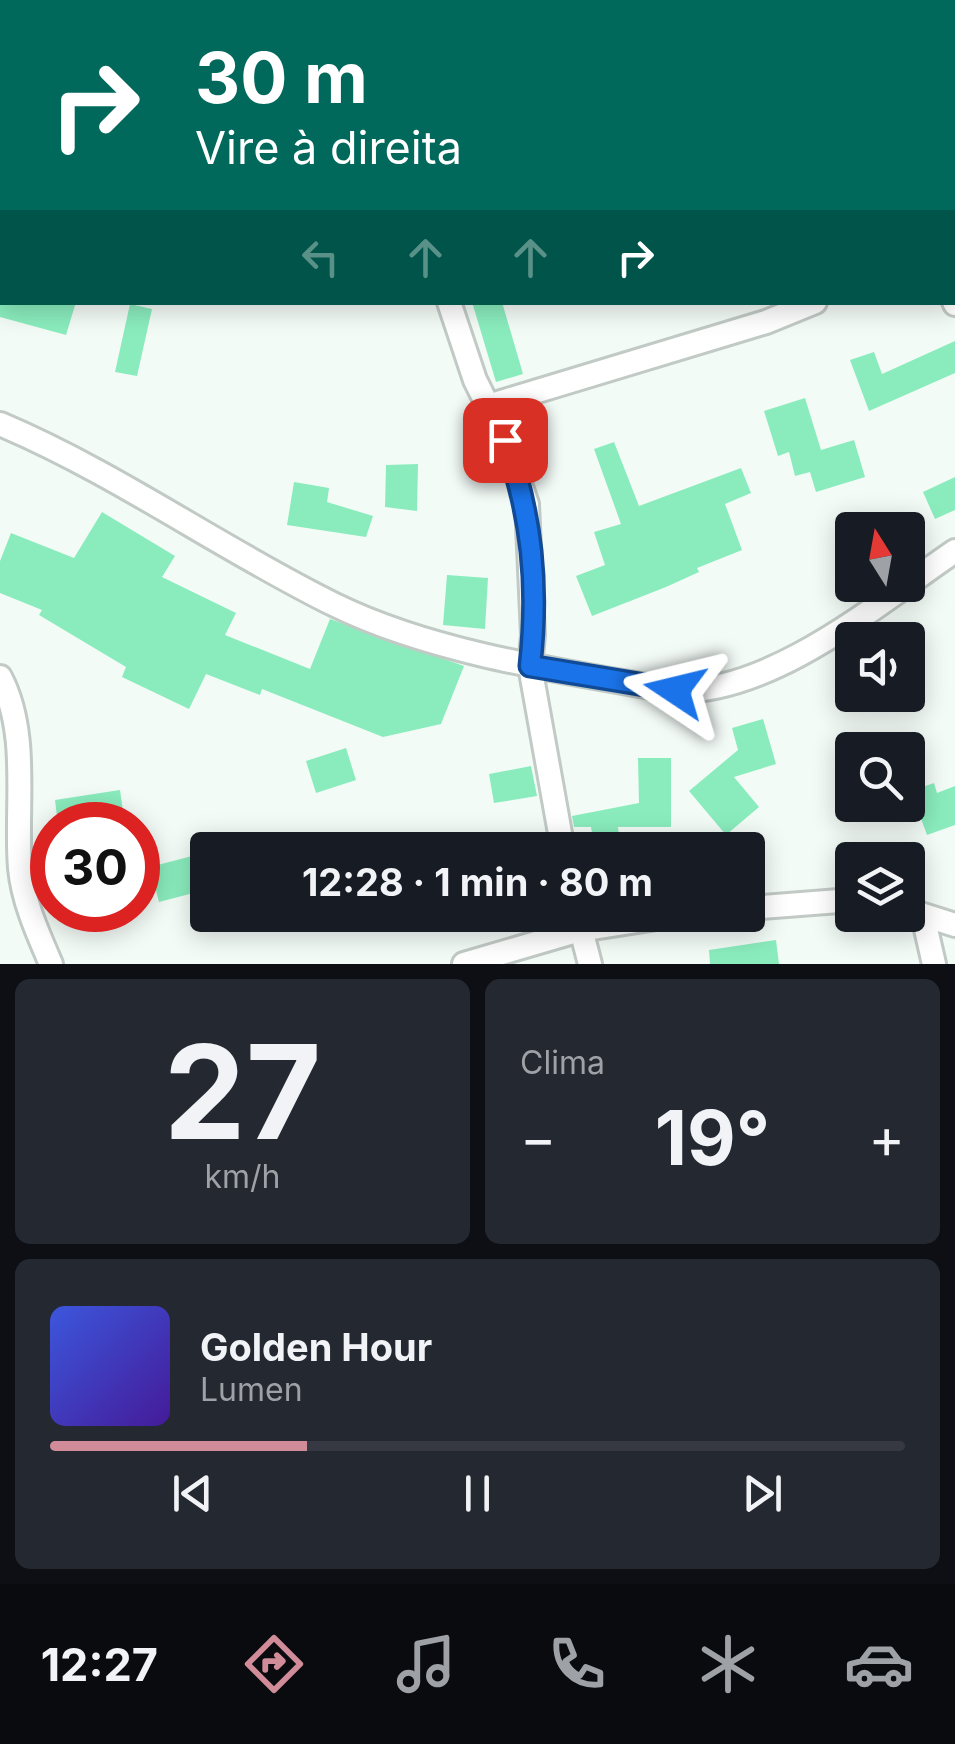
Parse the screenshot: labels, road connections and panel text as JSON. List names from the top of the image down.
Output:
{
  "north": "top",
  "page": {
    "turn": ["30 m", "Vire à direita"],
    "limit": "30",
    "trip": "12:28 · 1 min · 80 m",
    "tile": [
      ["27", "km/h"],
      "Clima"
    ],
    "heat": ["−", "19°", "+"],
    "song": ["Golden Hour", "Lumen"],
    "tabs": "12:27"
  }
}
